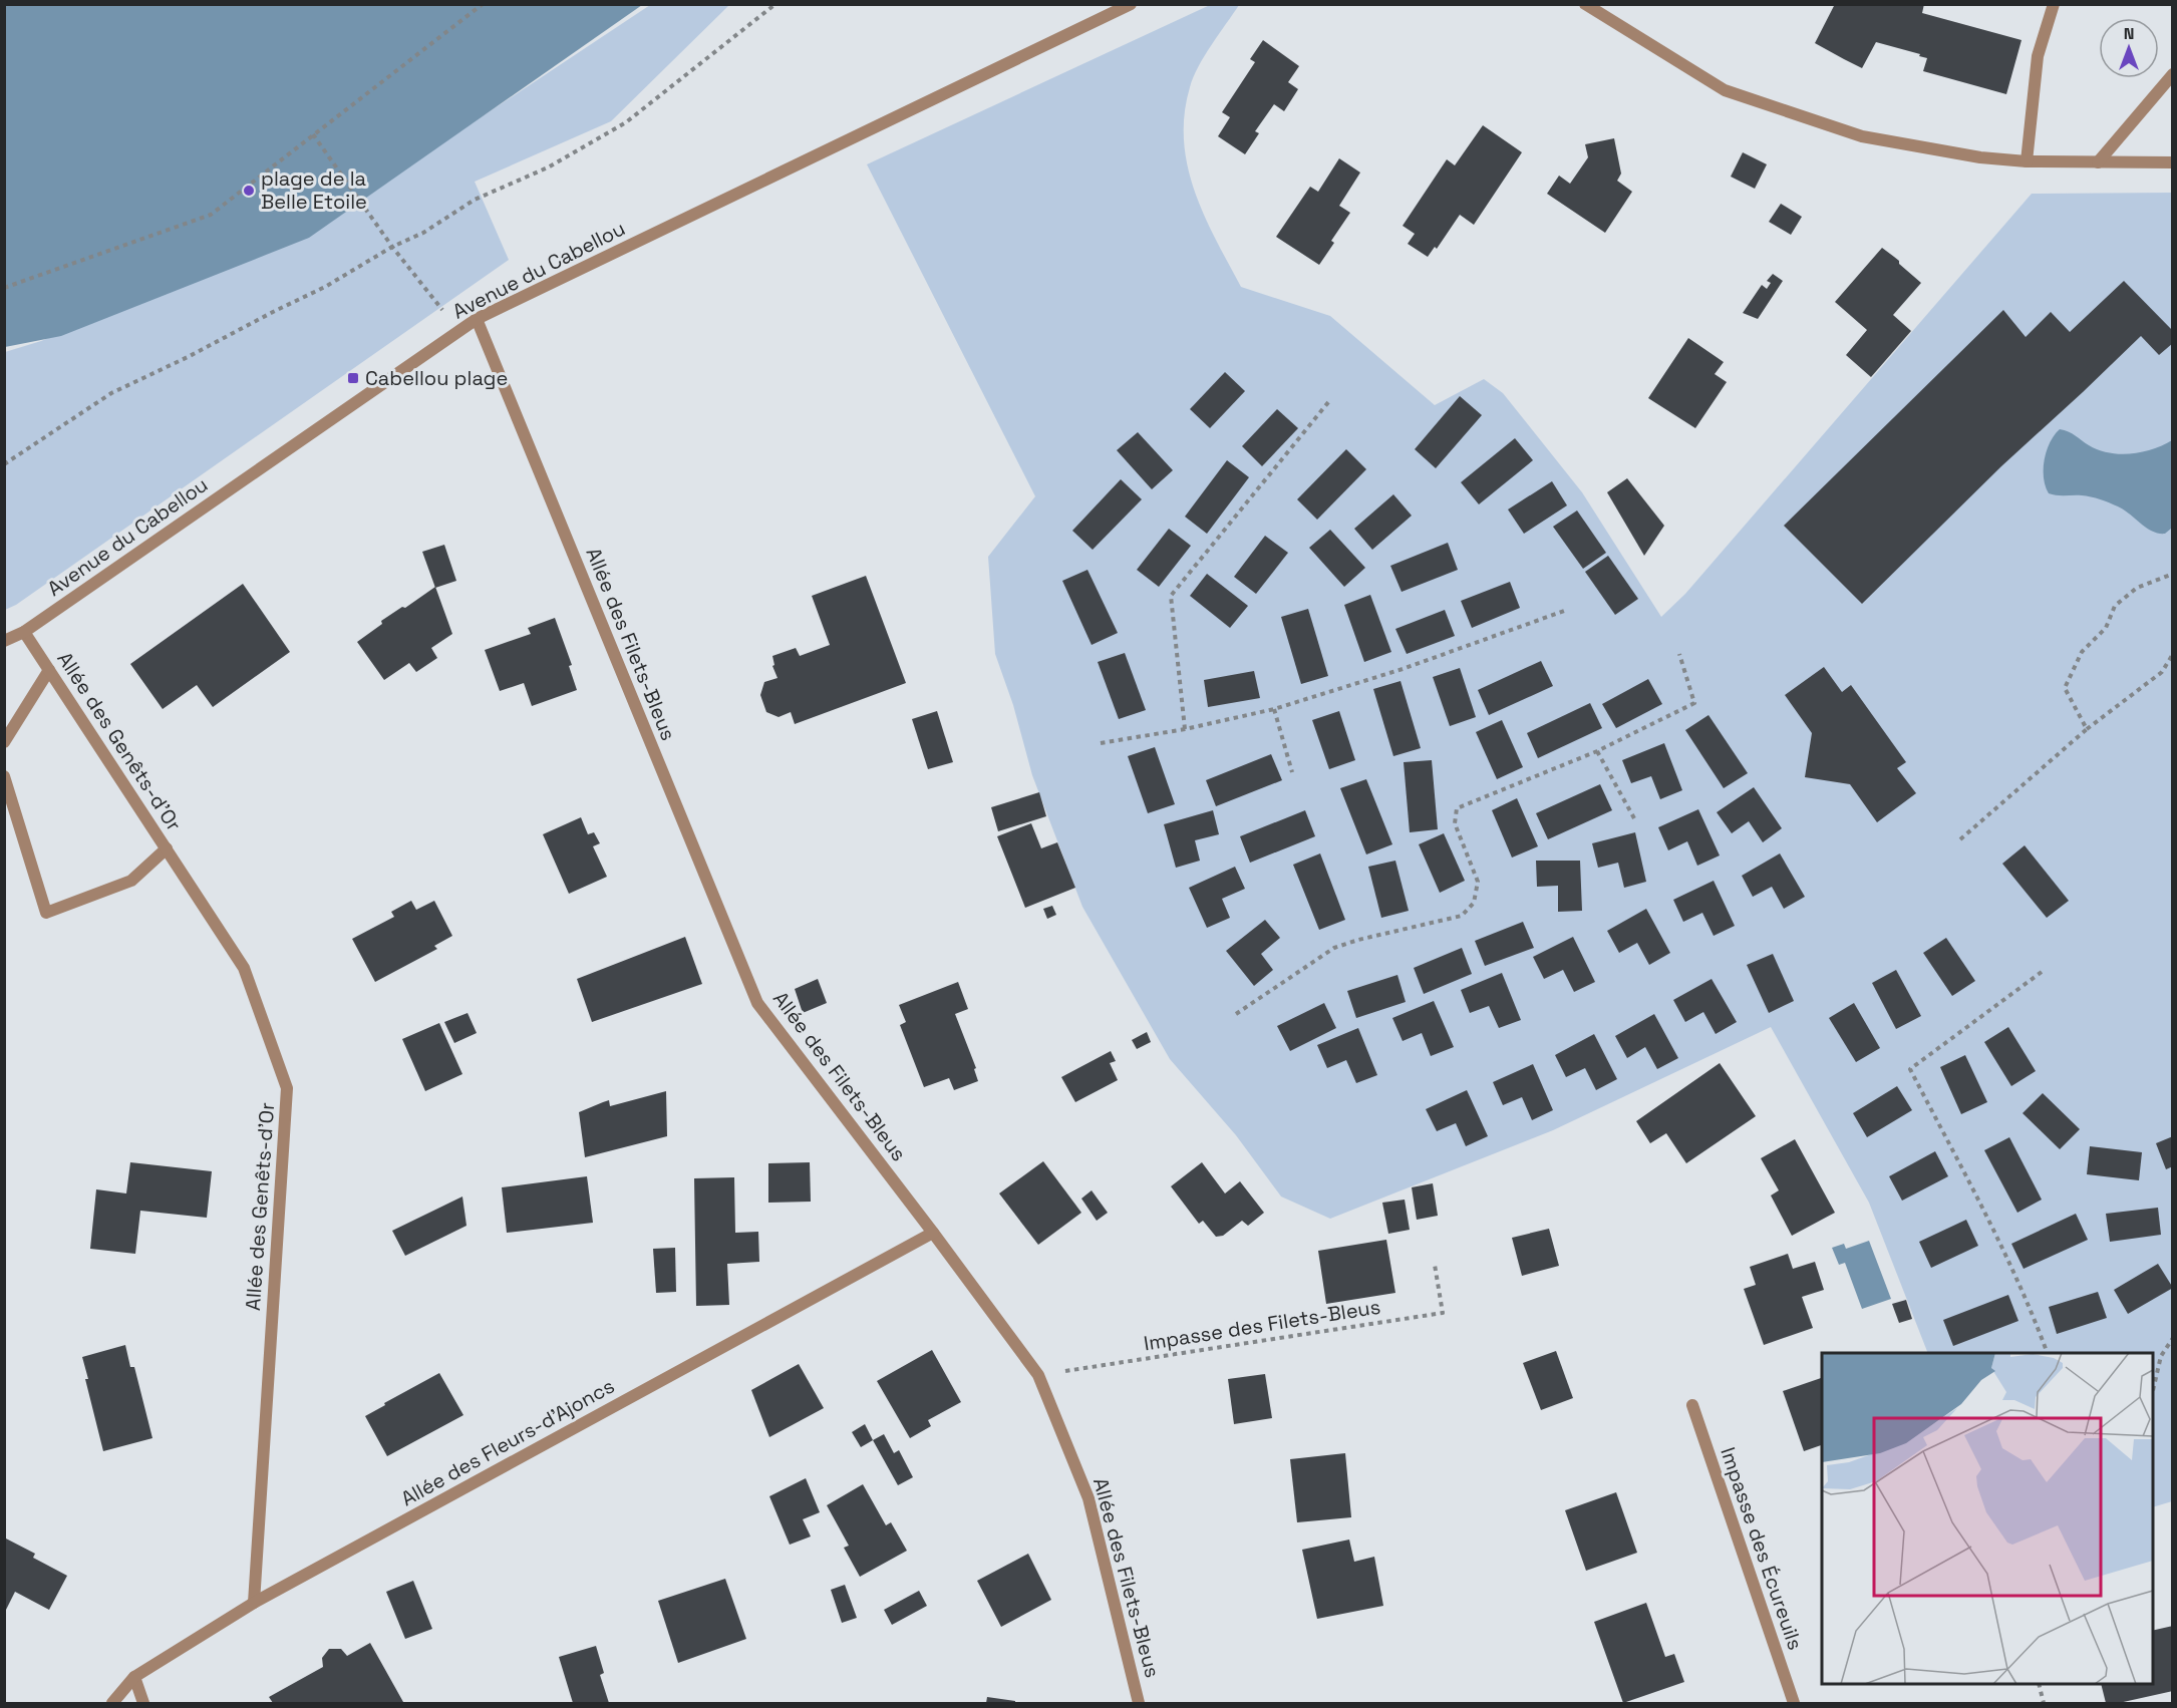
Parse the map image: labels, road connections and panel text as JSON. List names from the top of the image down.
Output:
{
  "streets": {
    "street": [
      "Avenue du Cabellou",
      "Allée des Filets-Bleus",
      "Allée des Genêts-d'Or",
      "Allée des Fleurs-d'Ajoncs",
      "Impasse des Écureuils"
    ],
    "path": ["Impasse des Filets-Bleus"]
  },
  "crossings": [
    ["Avenue du Cabellou", "Allée des Filets-Bleus"],
    ["Avenue du Cabellou", "Allée des Genêts-d'Or"],
    ["Allée des Filets-Bleus", "Impasse des Filets-Bleus"],
    ["Allée des Filets-Bleus", "Allée des Fleurs-d'Ajoncs"],
    ["Allée des Genêts-d'Or", "Allée des Fleurs-d'Ajoncs"]
  ],
  "places": {
    "other": ["plage de la Belle Etoile"],
    "transit": ["Cabellou plage"]
  },
  "north": "top"
}
